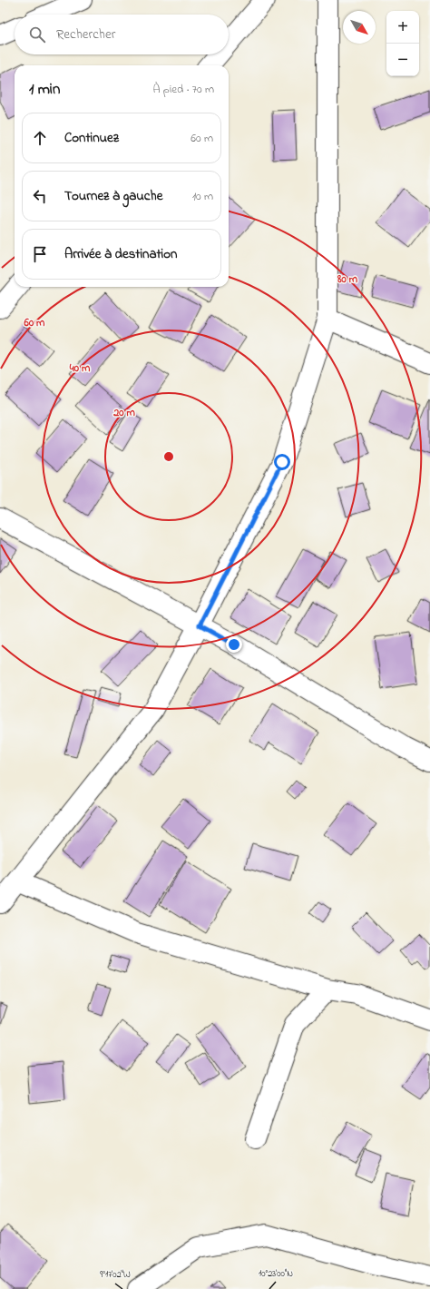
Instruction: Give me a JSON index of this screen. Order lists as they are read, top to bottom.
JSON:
{
  "north": "bottom right",
  "page": {
    "map_buttons": ["+", "−"],
    "search": "Rechercher",
    "heading": ["1 min", "À pied · 70 m"],
    "list": [
      ["Continuez", "60 m"],
      ["Tournez à gauche", "10 m"],
      "Arrivée à destination"
    ]
  },
  "coordinates": ["10°23'00\"N", "9°17'02\"W"],
  "rings": [
    "80 m",
    "60 m",
    "40 m",
    "20 m"
  ]
}
